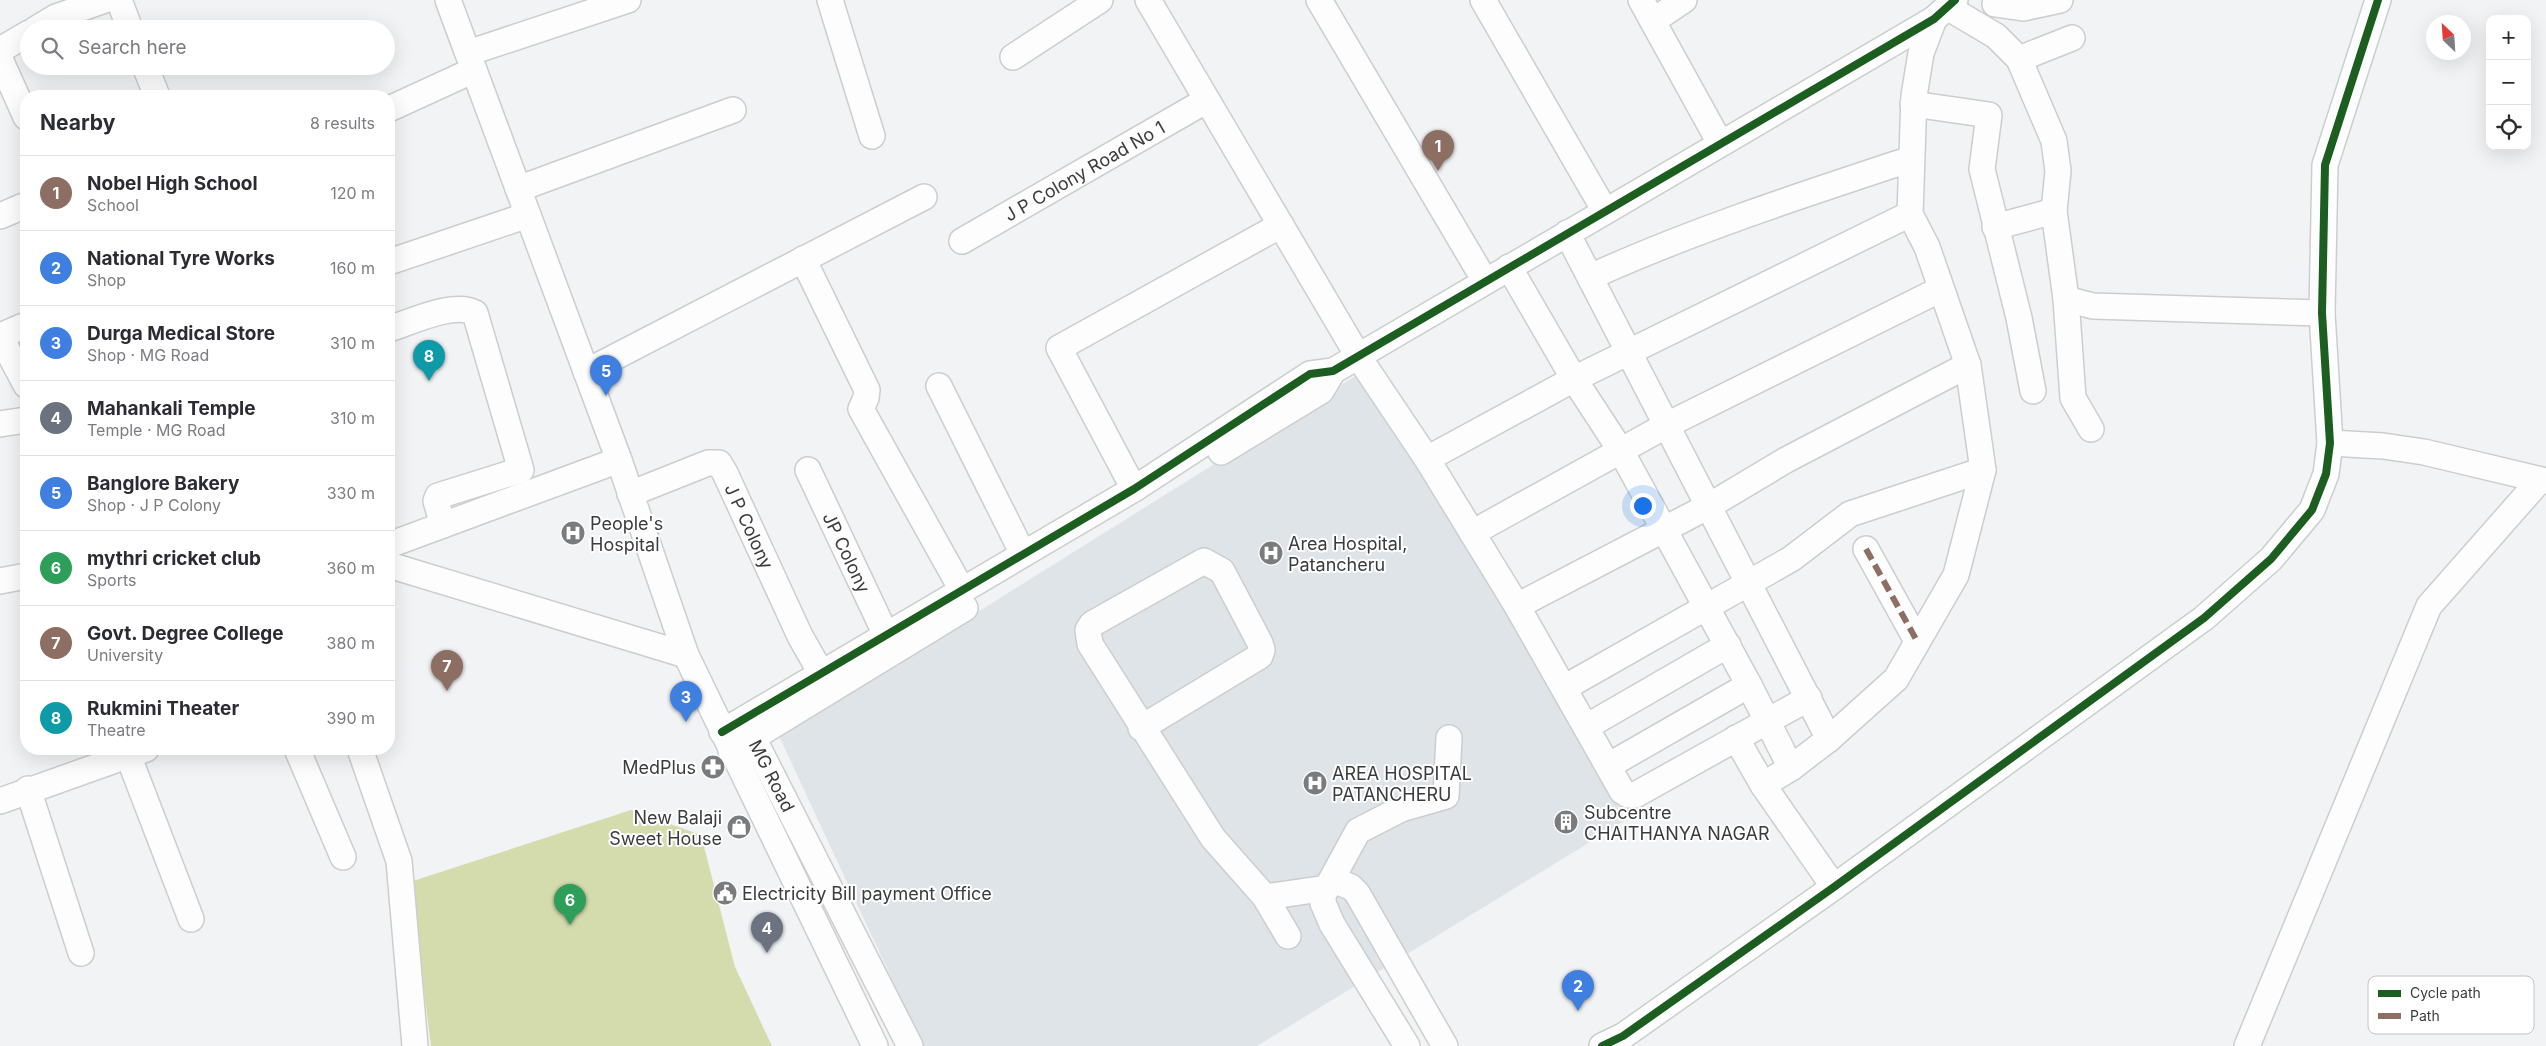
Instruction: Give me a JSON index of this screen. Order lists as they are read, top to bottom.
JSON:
{
  "streets": {
    "street": [
      "J P Colony Road No 1",
      "J P Colony",
      "JP Colony",
      "MG Road"
    ]
  },
  "places": {
    "hospital": ["People's Hospital", "Area Hospital, Patancheru", "AREA HOSPITAL PATANCHERU"],
    "pharmacy": ["MedPlus"],
    "building": ["Subcentre CHAITHANYA NAGAR"],
    "shop": ["New Balaji Sweet House"],
    "public building": ["Electricity Bill payment Office"]
  },
  "legend": ["Cycle path", "Path"],
  "north": "top left",
  "page": {
    "map_buttons": ["+", "−"],
    "search": "Search here",
    "heading": ["Nearby", "8 results"],
    "pins": [
      "1",
      "8",
      "5",
      "7",
      "3",
      "6",
      "4",
      "2"
    ],
    "list": [
      {
        "mark": "1",
        "name": "Nobel High School",
        "note": "School",
        "value": "120 m"
      },
      {
        "mark": "2",
        "name": "National Tyre Works",
        "note": "Shop",
        "value": "160 m"
      },
      {
        "mark": "3",
        "name": "Durga Medical Store",
        "note": "Shop · MG Road",
        "value": "310 m"
      },
      {
        "mark": "4",
        "name": "Mahankali Temple",
        "note": "Temple · MG Road",
        "value": "310 m"
      },
      {
        "mark": "5",
        "name": "Banglore Bakery",
        "note": "Shop · J P Colony",
        "value": "330 m"
      },
      {
        "mark": "6",
        "name": "mythri cricket club",
        "note": "Sports",
        "value": "360 m"
      },
      {
        "mark": "7",
        "name": "Govt. Degree College",
        "note": "University",
        "value": "380 m"
      },
      {
        "mark": "8",
        "name": "Rukmini Theater",
        "note": "Theatre",
        "value": "390 m"
      }
    ]
  }
}
